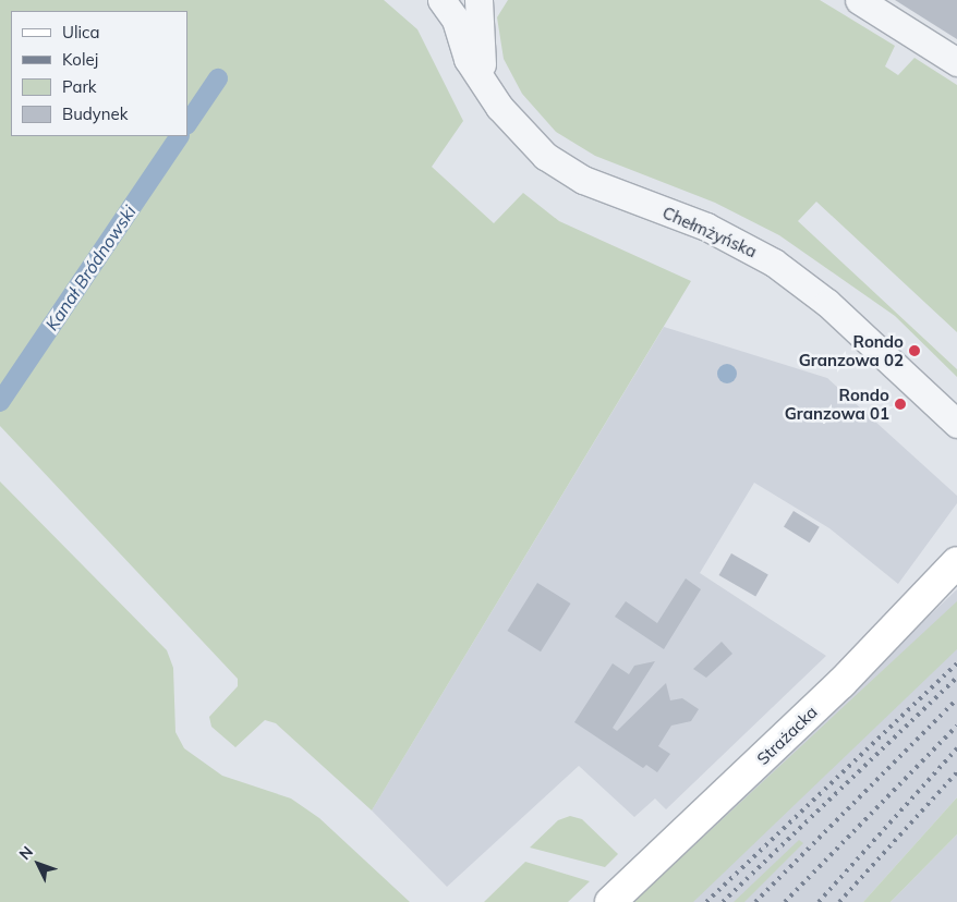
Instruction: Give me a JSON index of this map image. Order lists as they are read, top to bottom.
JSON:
{
  "streets": {
    "main road": ["Strażacka"],
    "street": ["Chełmżyńska"]
  },
  "water": ["Kanał Bródnowski"],
  "places": ["Rondo Granzowa 02", "Rondo Granzowa 01"],
  "legend": [
    "Ulica",
    "Kolej",
    "Park",
    "Budynek"
  ],
  "north": "top left"
}
